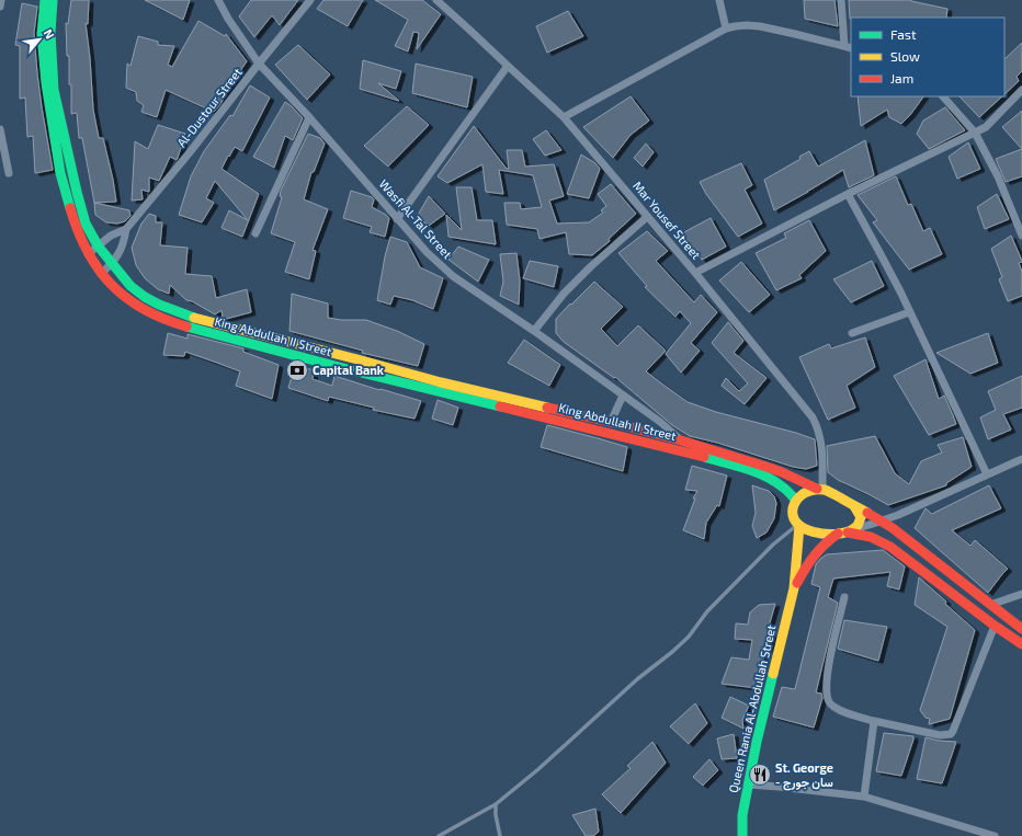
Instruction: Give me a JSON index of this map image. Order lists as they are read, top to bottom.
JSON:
{
  "streets": {
    "main road": ["King Abdullah II Street", "Queen Rania Al-Abdullah Street"],
    "street": ["Al-Dustour Street", "Wasfi Al-Tal Street", "Mar Yousef Street"]
  },
  "crossings": [
    ["Al-Dustour Street", "Wasfi Al-Tal Street"],
    ["Al-Dustour Street", "King Abdullah II Street"],
    ["Wasfi Al-Tal Street", "King Abdullah II Street"],
    ["Mar Yousef Street", "King Abdullah II Street"],
    ["Mar Yousef Street", "Queen Rania Al-Abdullah Street"],
    ["King Abdullah II Street", "Queen Rania Al-Abdullah Street"]
  ],
  "places": {
    "bank": ["Capital Bank"],
    "restaurant": ["St. George - سان جورج"]
  },
  "legend": ["Fast", "Slow", "Jam"],
  "north": "top right"
}
